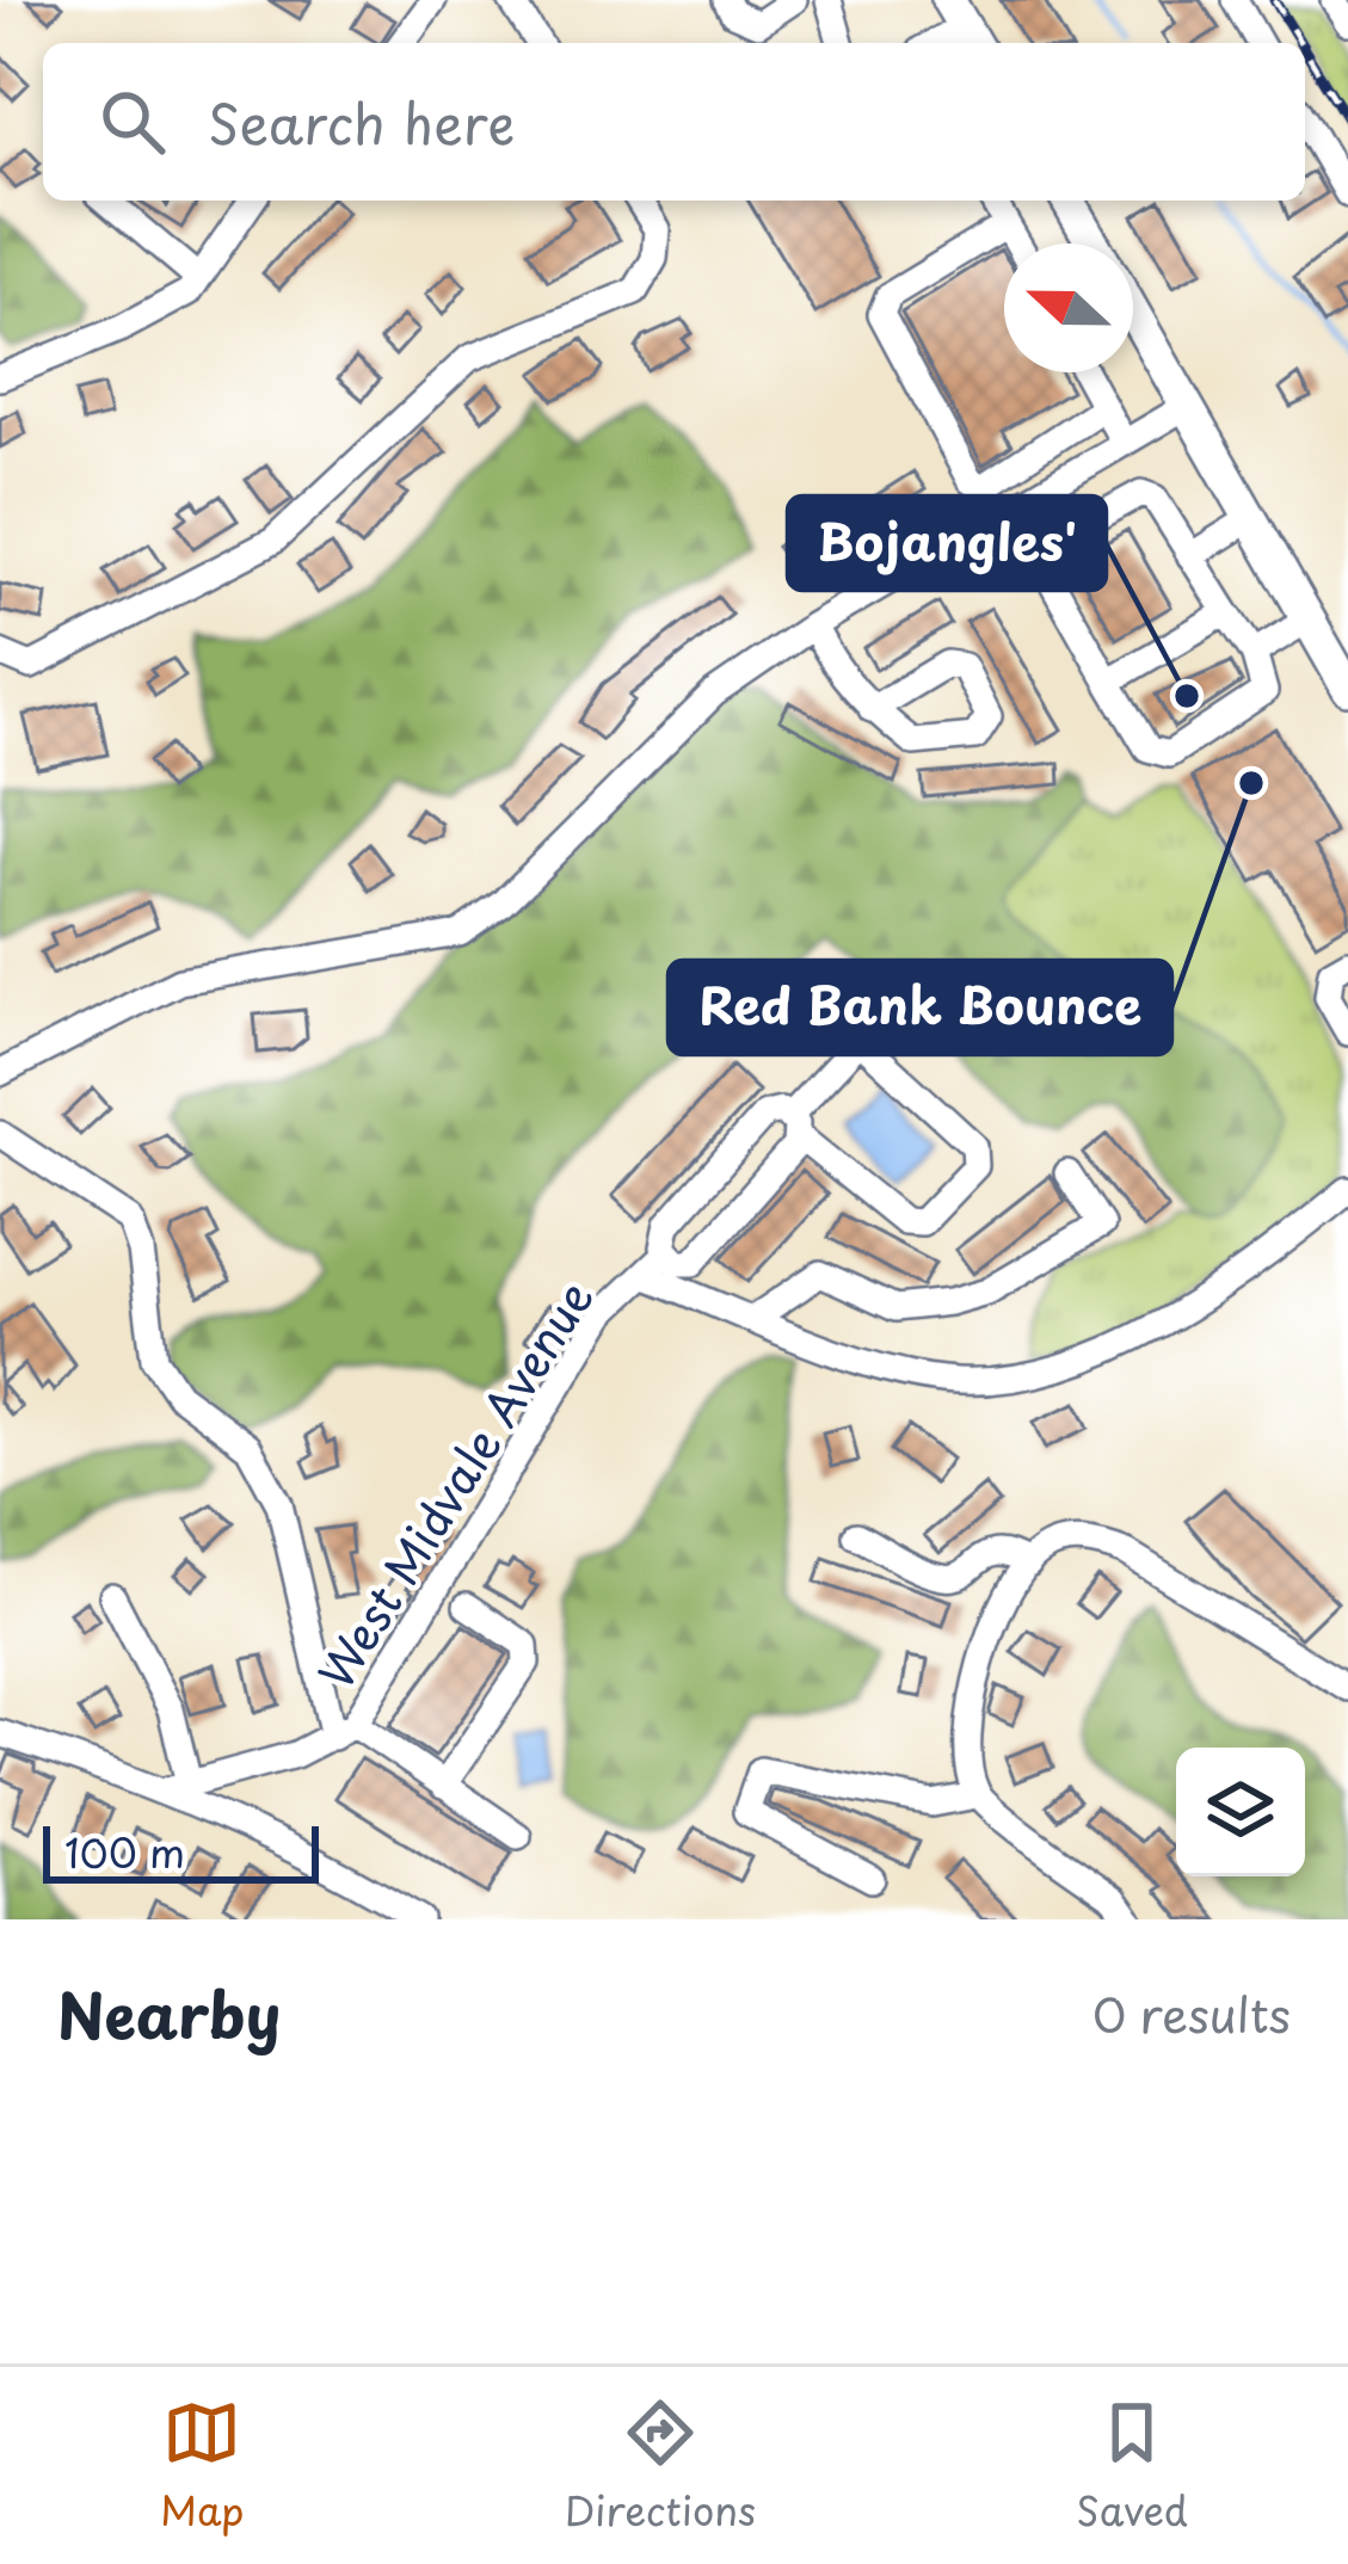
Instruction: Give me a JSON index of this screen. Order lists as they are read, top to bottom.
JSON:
{
  "streets": {
    "street": ["West Midvale Avenue"]
  },
  "places": ["Bojangles'", "Red Bank Bounce"],
  "scale_bar": "100 m",
  "north": "left",
  "page": {
    "search": "Search here",
    "scale": "100 m",
    "heading": ["Nearby", "0 results"],
    "nav": ["Map", "Directions", "Saved"]
  }
}
